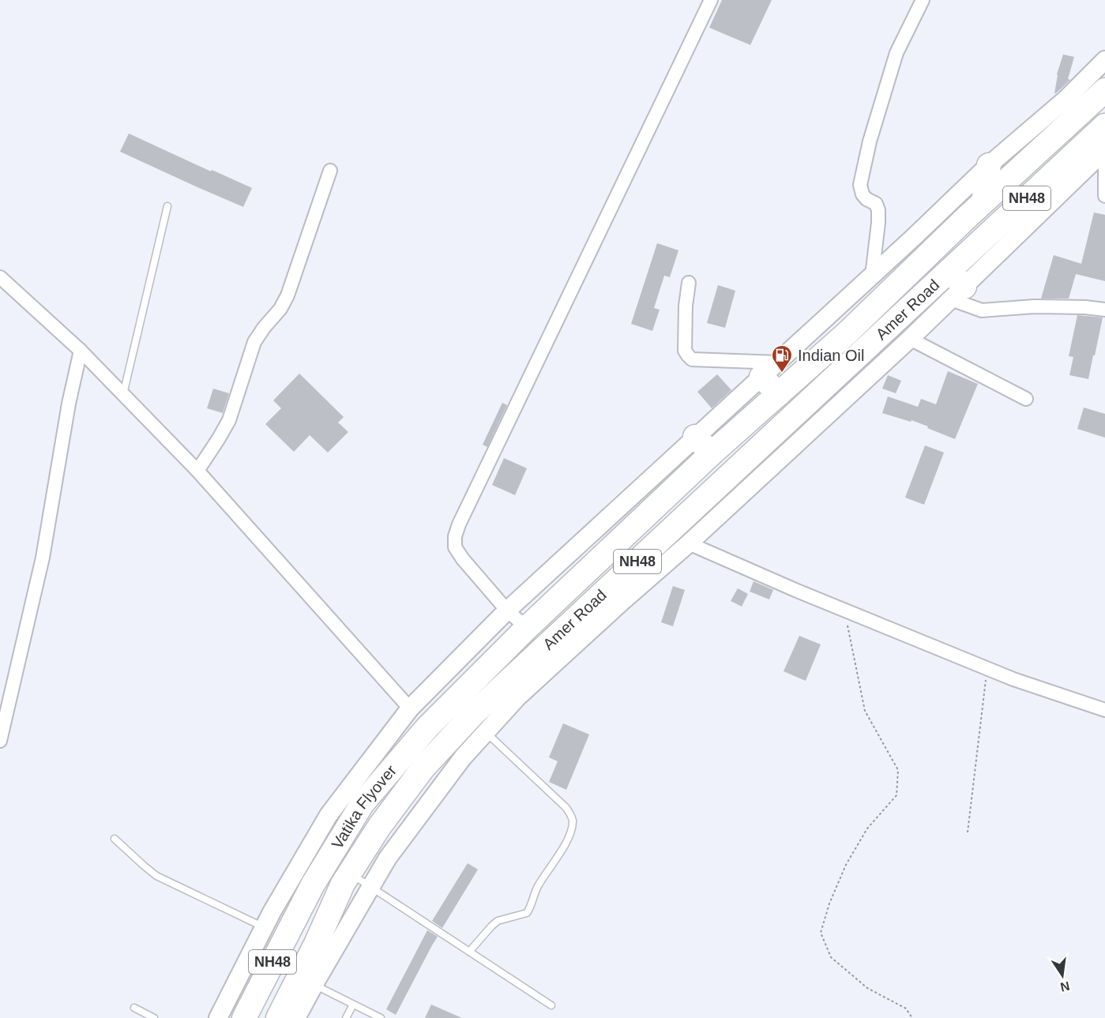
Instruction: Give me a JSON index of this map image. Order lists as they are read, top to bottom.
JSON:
{
  "streets": {
    "highway": ["NH48", "Amer Road", "Vatika Flyover"]
  },
  "crossings": [
    ["NH48", "Amer Road"],
    ["NH48", "Vatika Flyover"],
    ["Amer Road", "Vatika Flyover"]
  ],
  "places": {
    "fuel station": ["Indian Oil"]
  },
  "north": "bottom"
}
